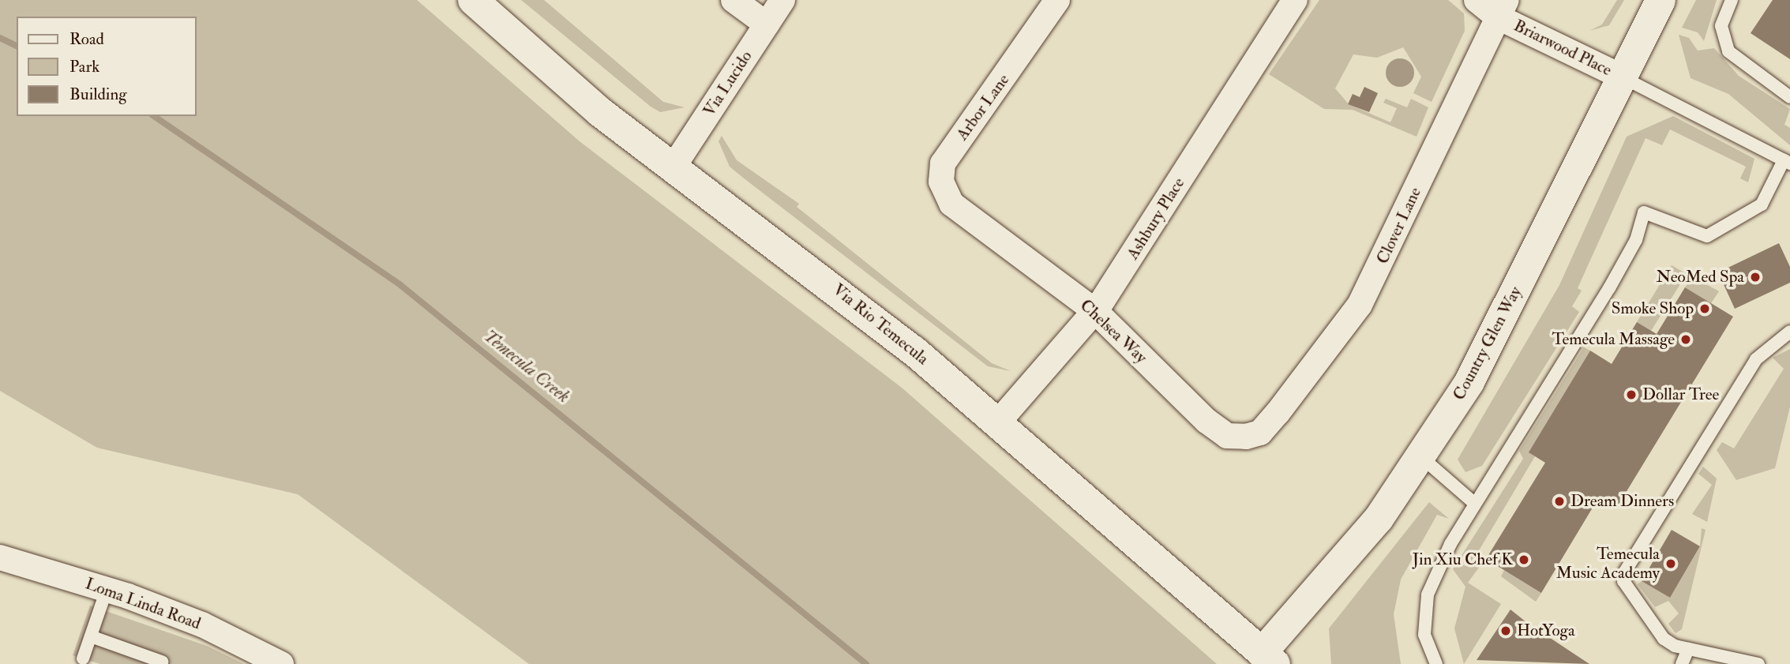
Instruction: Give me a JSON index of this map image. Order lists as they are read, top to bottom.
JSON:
{
  "streets": {
    "street": [
      "Briarwood Place",
      "Via Lucido",
      "Arbor Lane",
      "Ashbury Place",
      "Clover Lane",
      "Via Rio Temecula",
      "Chelsea Way",
      "Country Glen Way",
      "Loma Linda Road"
    ]
  },
  "crossings": [
    ["Briarwood Place", "Clover Lane"],
    ["Briarwood Place", "Country Glen Way"],
    ["Via Lucido", "Via Rio Temecula"],
    ["Arbor Lane", "Chelsea Way"],
    ["Ashbury Place", "Via Rio Temecula"],
    ["Ashbury Place", "Chelsea Way"],
    ["Clover Lane", "Chelsea Way"],
    ["Via Rio Temecula", "Country Glen Way"]
  ],
  "water": ["Temecula Creek"],
  "places": [
    "NeoMed Spa",
    "Smoke Shop",
    "Temecula Massage",
    "Dollar Tree",
    "Dream Dinners",
    "Jin Xiu Chef K",
    "Temecula Music Academy",
    "HotYoga"
  ],
  "legend": ["Road", "Park", "Building"]
}
